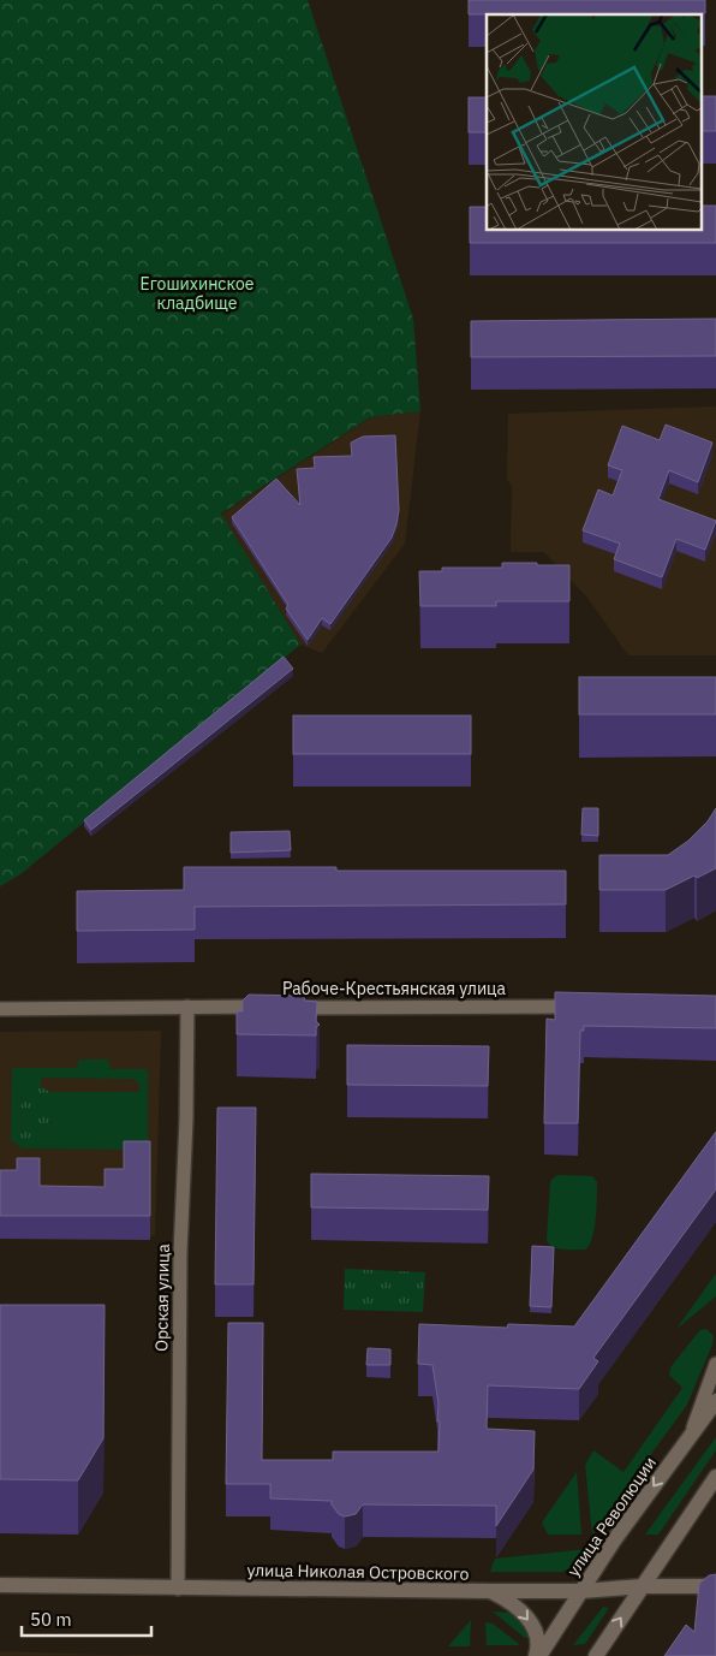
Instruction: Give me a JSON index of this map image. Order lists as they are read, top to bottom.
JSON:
{
  "streets": {
    "main road": ["улица Революции", "улица Николая Островского"],
    "street": ["Рабоче-Крестьянская улица", "Орская улица"]
  },
  "crossings": [
    ["Рабоче-Крестьянская улица", "Орская улица"],
    ["Орская улица", "улица Николая Островского"],
    ["улица Революции", "улица Николая Островского"]
  ],
  "parks": ["Егошихинское кладбище"],
  "scale_bar": "50 m"
}
